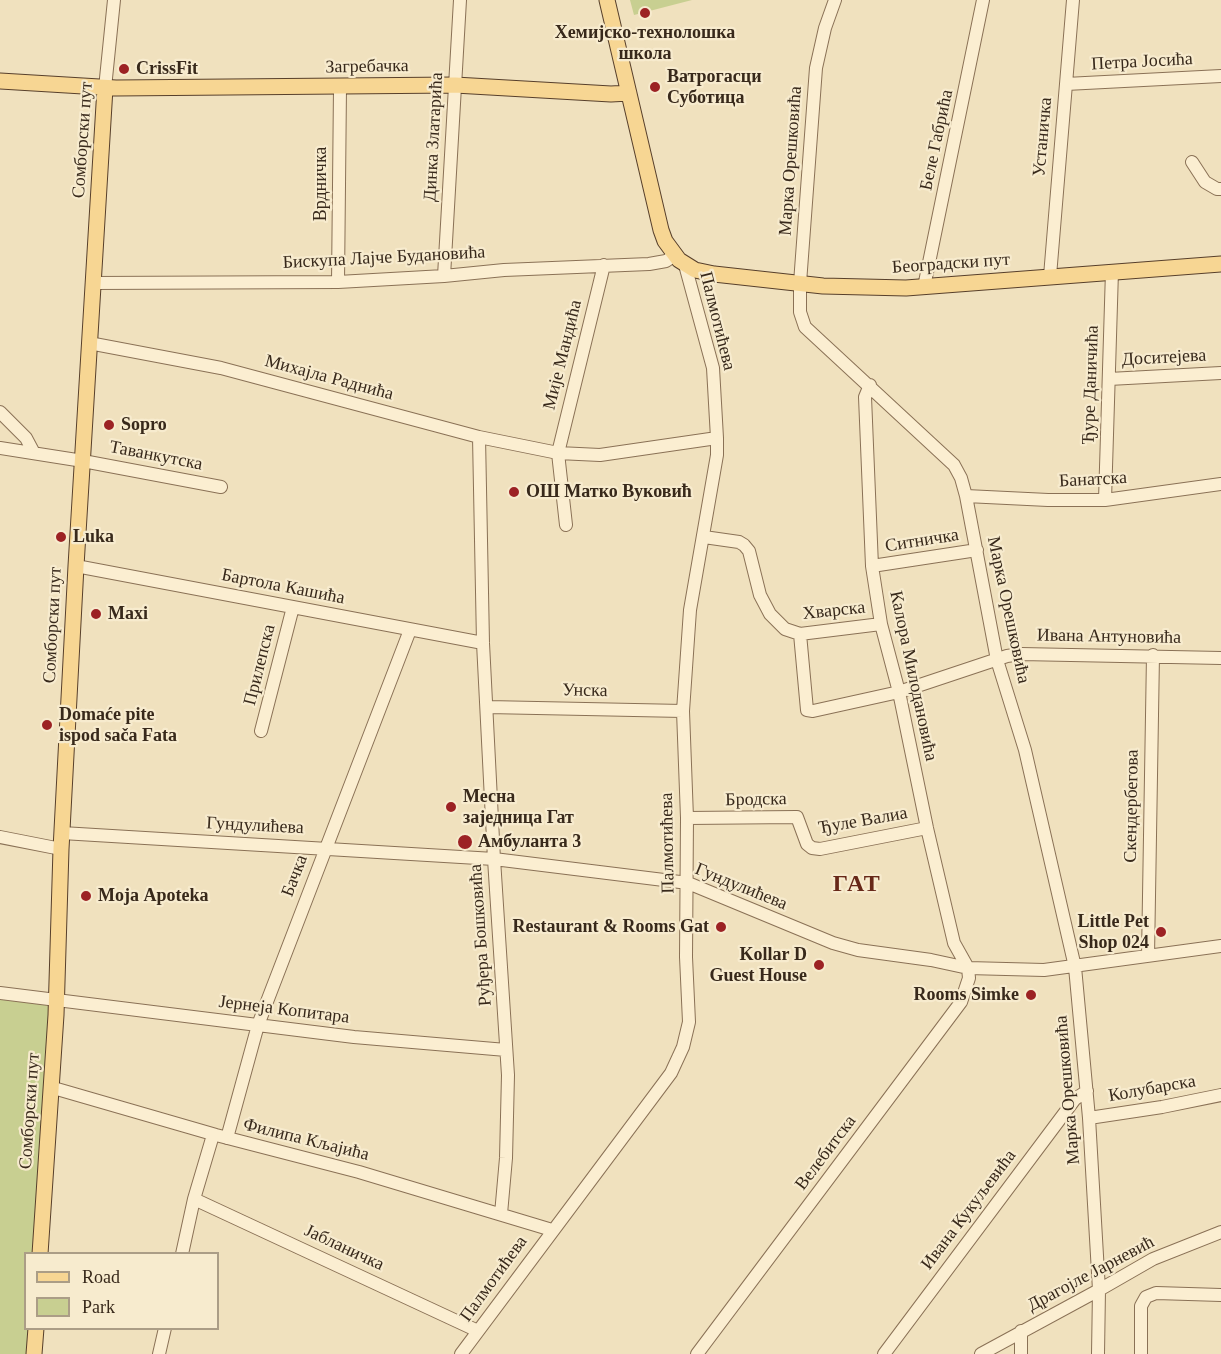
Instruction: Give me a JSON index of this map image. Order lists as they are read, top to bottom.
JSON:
{
  "streets": {
    "main road": ["Загребачка", "Сомборски пут", "Београдски пут"],
    "street": [
      "Петра Јосића",
      "Динка Златарића",
      "Устаничка",
      "Беле Габрића",
      "Марка Орешковића",
      "Врдничка",
      "Бискупа Лајче Будановића",
      "Палмотићева",
      "Мије Мандића",
      "Доситејева",
      "Михајла Раднића",
      "Ђуре Даничића",
      "Таванкутска",
      "Банатска",
      "Ситничка",
      "Бартола Кашића",
      "Хварска",
      "Ивана Антуновића",
      "Прилепска",
      "Калора Милодановића",
      "Унска",
      "Бродска",
      "Скендербегова",
      "Ђуле Валиа",
      "Гундулићева",
      "Бачка",
      "Руђера Бошковића",
      "Јернеја Копитара",
      "Колубарска",
      "Филипа Кљајића",
      "Велебитска",
      "Ивана Кукуљевића",
      "Јабланичка",
      "Драгојле Јарневић"
    ]
  },
  "crossings": [
    ["Петра Јосића", "Устаничка"],
    ["Загребачка", "Динка Златарића"],
    ["Загребачка", "Сомборски пут"],
    ["Загребачка", "Врдничка"],
    ["Динка Златарића", "Бискупа Лајче Будановића"],
    ["Устаничка", "Београдски пут"],
    ["Сомборски пут", "Бискупа Лајче Будановића"],
    ["Сомборски пут", "Михајла Раднића"],
    ["Сомборски пут", "Таванкутска"],
    ["Сомборски пут", "Бартола Кашића"],
    ["Сомборски пут", "Гундулићева"],
    ["Сомборски пут", "Јернеја Копитара"],
    ["Сомборски пут", "Филипа Кљајића"],
    ["Беле Габрића", "Београдски пут"],
    ["Марка Орешковића", "Београдски пут"],
    ["Марка Орешковића", "Банатска"],
    ["Марка Орешковића", "Ситничка"],
    ["Марка Орешковића", "Ивана Антуновића"],
    ["Марка Орешковића", "Калора Милодановића"],
    ["Марка Орешковића", "Гундулићева"],
    ["Марка Орешковића", "Колубарска"],
    ["Марка Орешковића", "Ивана Кукуљевића"],
    ["Марка Орешковића", "Драгојле Јарневић"],
    ["Врдничка", "Бискупа Лајче Будановића"],
    ["Бискупа Лајче Будановића", "Београдски пут"],
    ["Бискупа Лајче Будановића", "Палмотићева"],
    ["Бискупа Лајче Будановића", "Мије Мандића"],
    ["Београдски пут", "Палмотићева"],
    ["Београдски пут", "Ђуре Даничића"],
    ["Палмотићева", "Михајла Раднића"],
    ["Палмотићева", "Хварска"],
    ["Палмотићева", "Унска"],
    ["Палмотићева", "Бродска"],
    ["Палмотићева", "Гундулићева"],
    ["Палмотићева", "Филипа Кљајића"],
    ["Палмотићева", "Јабланичка"],
    ["Мије Мандића", "Михајла Раднића"],
    ["Доситејева", "Ђуре Даничића"],
    ["Михајла Раднића", "Руђера Бошковића"],
    ["Ђуре Даничића", "Банатска"],
    ["Ситничка", "Калора Милодановића"],
    ["Бартола Кашића", "Прилепска"],
    ["Бартола Кашића", "Бачка"],
    ["Бартола Кашића", "Руђера Бошковића"],
    ["Хварска", "Ивана Антуновића"],
    ["Хварска", "Калора Милодановића"],
    ["Ивана Антуновића", "Калора Милодановића"],
    ["Ивана Антуновића", "Скендербегова"],
    ["Калора Милодановића", "Ђуле Валиа"],
    ["Калора Милодановића", "Гундулићева"],
    ["Калора Милодановића", "Велебитска"],
    ["Унска", "Руђера Бошковића"],
    ["Бродска", "Ђуле Валиа"],
    ["Скендербегова", "Гундулићева"],
    ["Гундулићева", "Бачка"],
    ["Гундулићева", "Руђера Бошковића"],
    ["Гундулићева", "Велебитска"],
    ["Бачка", "Јернеја Копитара"],
    ["Бачка", "Филипа Кљајића"],
    ["Руђера Бошковића", "Јернеја Копитара"],
    ["Руђера Бошковића", "Филипа Кљајића"]
  ],
  "districts": ["ГАТ"],
  "places": [
    "Хемијско-технолошка школа",
    "CrissFit",
    "Ватрогасци Суботица",
    "Sopro",
    "ОШ Матко Вуковић",
    "Luka",
    "Maxi",
    "Domaće pite ispod sača Fata",
    "Месна заједница Гат",
    "Амбуланта 3",
    "Moja Apoteka",
    "Restaurant & Rooms Gat",
    "Little Pet Shop 024",
    "Kollar D Guest House",
    "Rooms Simke"
  ],
  "legend": ["Road", "Park"]
}
